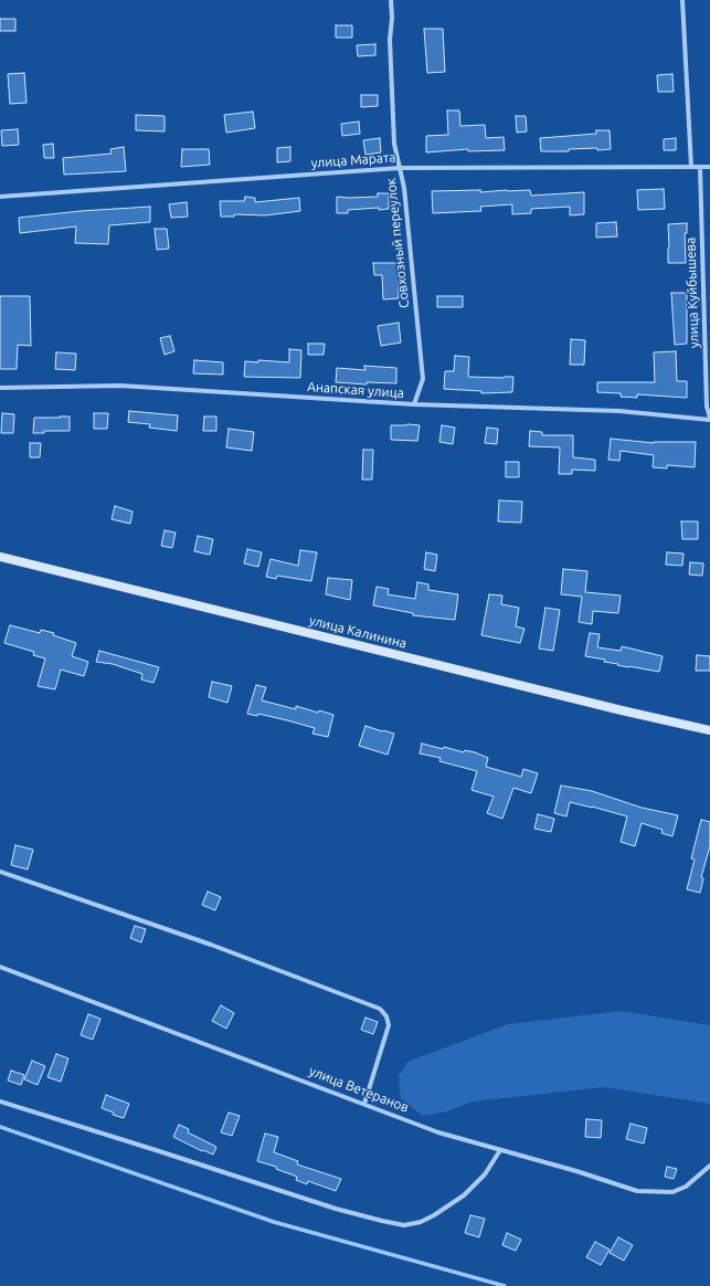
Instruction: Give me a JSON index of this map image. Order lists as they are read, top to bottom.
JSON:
{
  "streets": {
    "main road": ["улица Калинина"],
    "street": [
      "улица Марата",
      "Совхозный переулок",
      "улица Куйбышева",
      "Анапская улица",
      "улица Ветеранов"
    ]
  },
  "crossings": [
    ["улица Марата", "Совхозный переулок"],
    ["улица Марата", "улица Куйбышева"],
    ["Совхозный переулок", "Анапская улица"],
    ["улица Куйбышева", "Анапская улица"]
  ]
}
